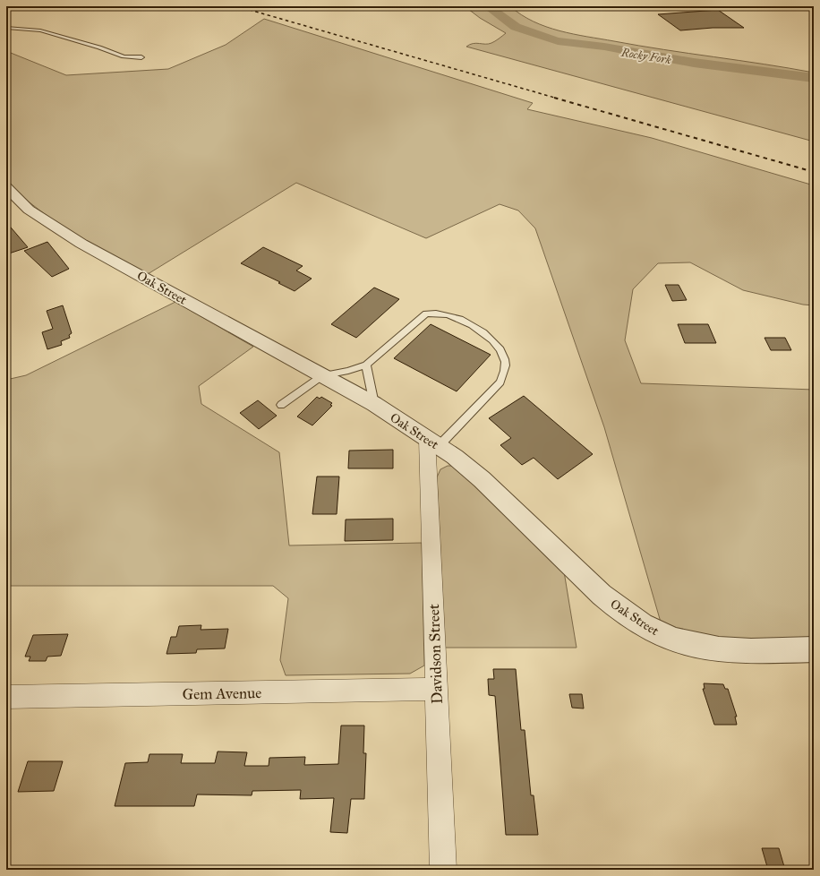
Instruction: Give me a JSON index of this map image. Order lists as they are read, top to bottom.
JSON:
{
  "streets": {
    "street": ["Oak Street", "Davidson Street", "Gem Avenue"]
  },
  "crossings": [
    ["Oak Street", "Davidson Street"],
    ["Davidson Street", "Gem Avenue"]
  ],
  "water": ["Rocky Fork"]
}
